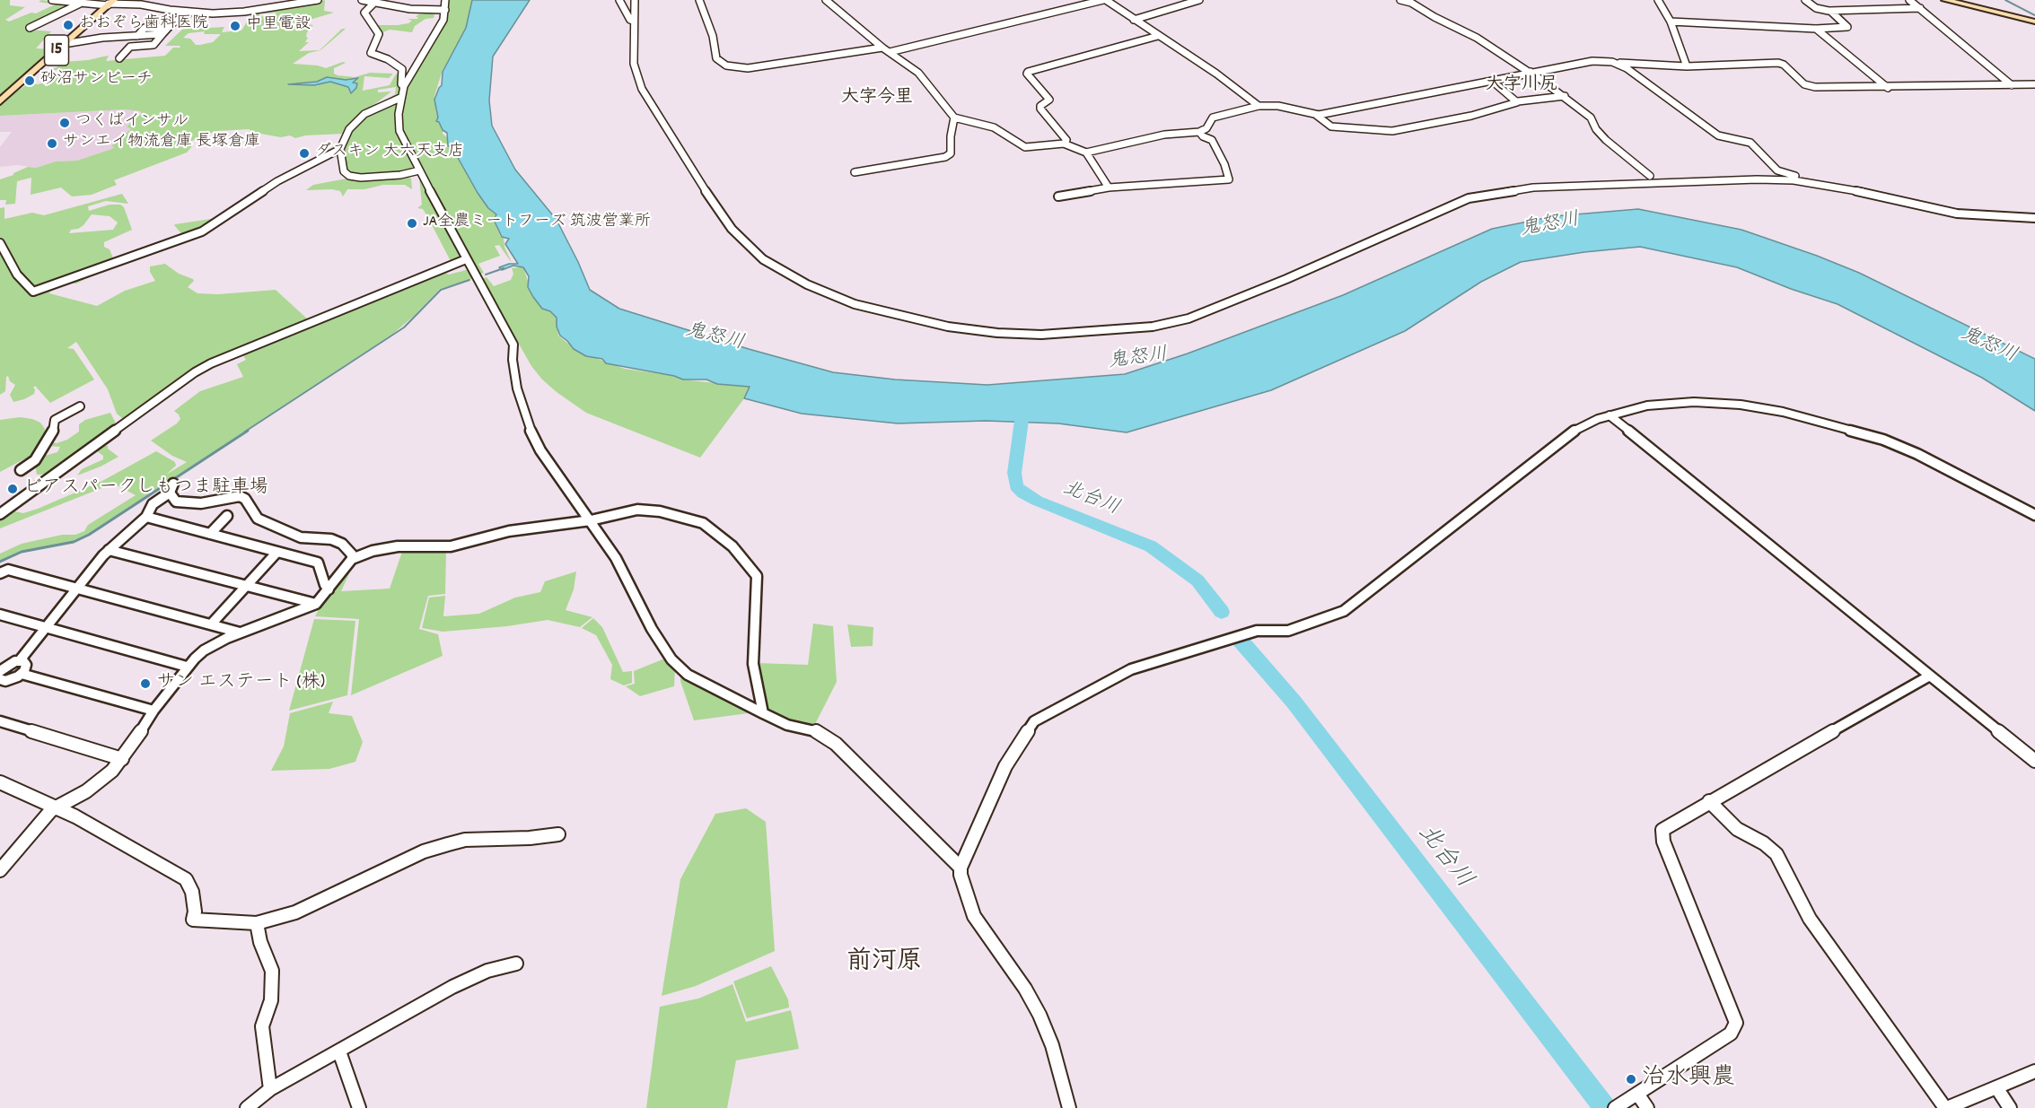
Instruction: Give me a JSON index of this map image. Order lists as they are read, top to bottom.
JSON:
{
  "streets": {
    "main road": ["15"]
  },
  "districts": ["大字川尻", "大字今里", "前河原"],
  "water": ["鬼怒川", "北台川"],
  "places": [
    "おおぞら歯科医院",
    "中里電設",
    "砂沼サンビーチ",
    "つくばインサル",
    "サンエイ物流倉庫 長塚倉庫",
    "ダスキン 大六天支店",
    "JA全農ミートフーズ 筑波営業所",
    "ビアスパークしもつま駐車場",
    "サン エステート (株)",
    "治水興農"
  ]
}
